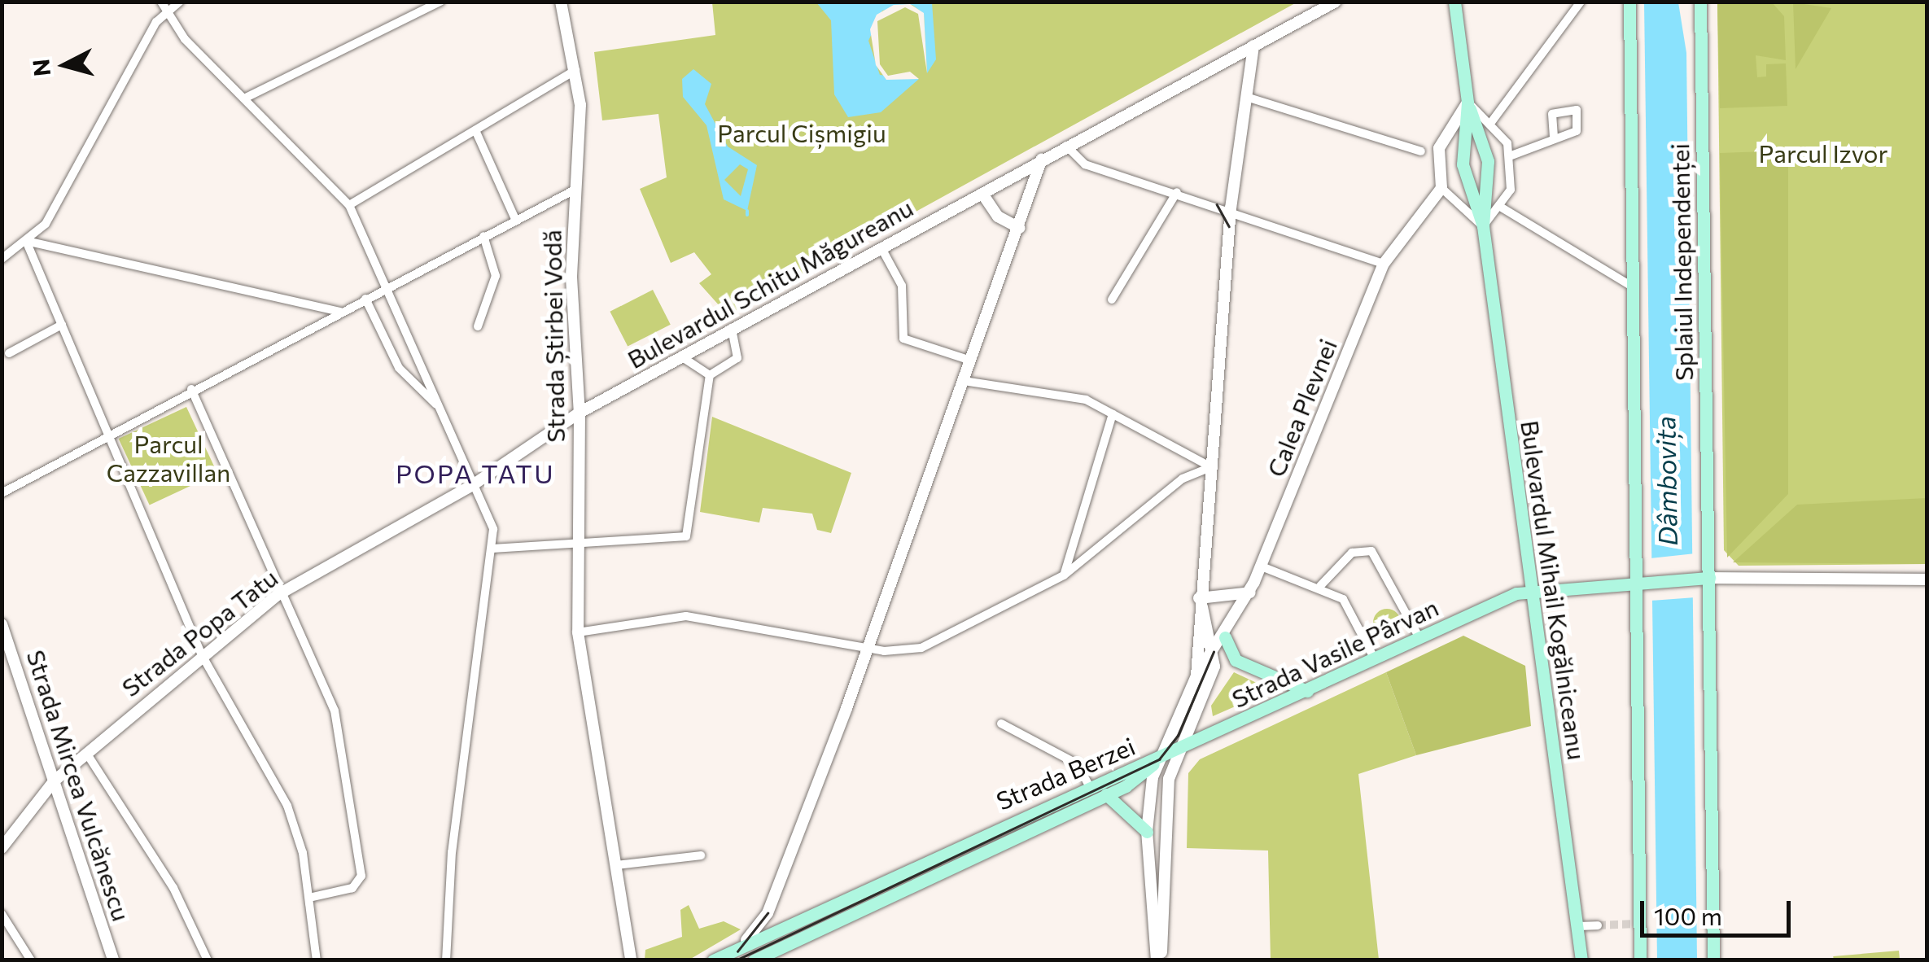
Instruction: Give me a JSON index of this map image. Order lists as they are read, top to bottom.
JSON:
{
  "streets": {
    "main road": [
      "Splaiul Independenței",
      "Bulevardul Mihail Kogălniceanu",
      "Strada Vasile Pârvan",
      "Strada Berzei"
    ],
    "street": [
      "Bulevardul Schitu Măgureanu",
      "Strada Știrbei Vodă",
      "Calea Plevnei",
      "Strada Popa Tatu",
      "Strada Mircea Vulcănescu"
    ]
  },
  "crossings": [
    ["Splaiul Independenței", "Strada Vasile Pârvan"],
    ["Bulevardul Schitu Măgureanu", "Strada Știrbei Vodă"],
    ["Bulevardul Schitu Măgureanu", "Calea Plevnei"],
    ["Bulevardul Schitu Măgureanu", "Strada Popa Tatu"],
    ["Strada Știrbei Vodă", "Strada Popa Tatu"],
    ["Calea Plevnei", "Strada Vasile Pârvan"],
    ["Calea Plevnei", "Strada Berzei"],
    ["Bulevardul Mihail Kogălniceanu", "Strada Vasile Pârvan"],
    ["Strada Popa Tatu", "Strada Mircea Vulcănescu"],
    ["Strada Vasile Pârvan", "Strada Berzei"]
  ],
  "districts": ["POPA TATU"],
  "water": ["Dâmbovița"],
  "parks": ["Parcul Cișmigiu", "Parcul Izvor", "Parcul Cazzavillan"],
  "scale_bar": "100 m",
  "north": "left"
}
